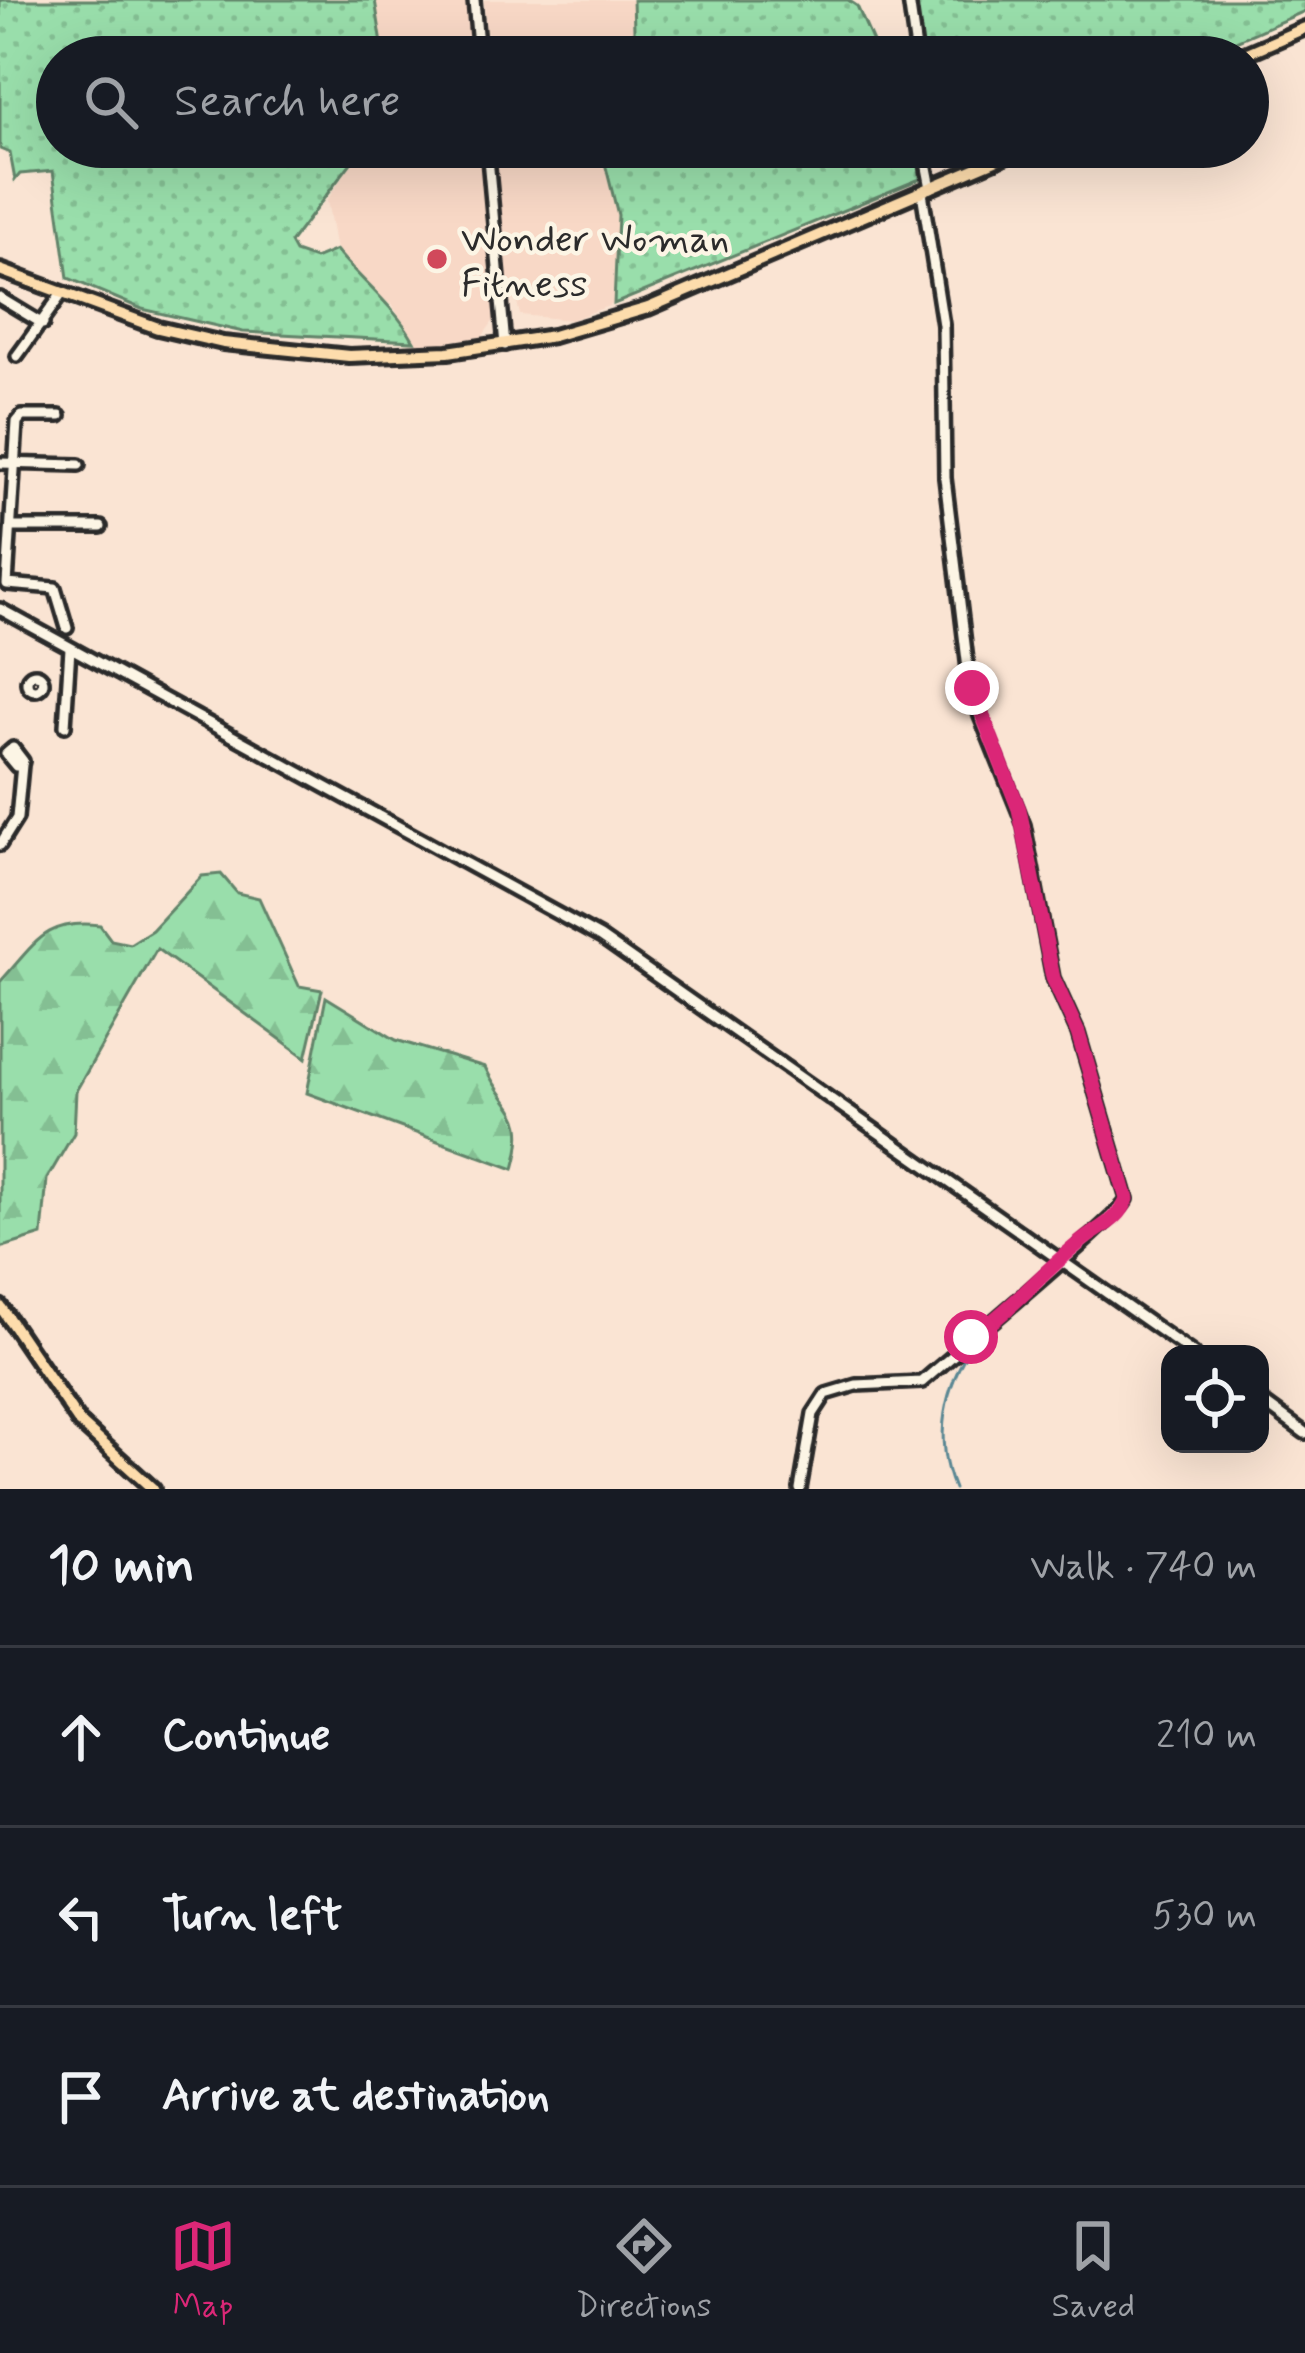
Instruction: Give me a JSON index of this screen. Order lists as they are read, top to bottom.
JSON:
{
  "places": ["Wonder Woman Fitness"],
  "page": {
    "search": "Search here",
    "heading": ["10 min", "Walk · 740 m"],
    "list": [
      ["Continue", "210 m"],
      ["Turn left", "530 m"],
      "Arrive at destination"
    ],
    "nav": ["Map", "Directions", "Saved"]
  }
}
